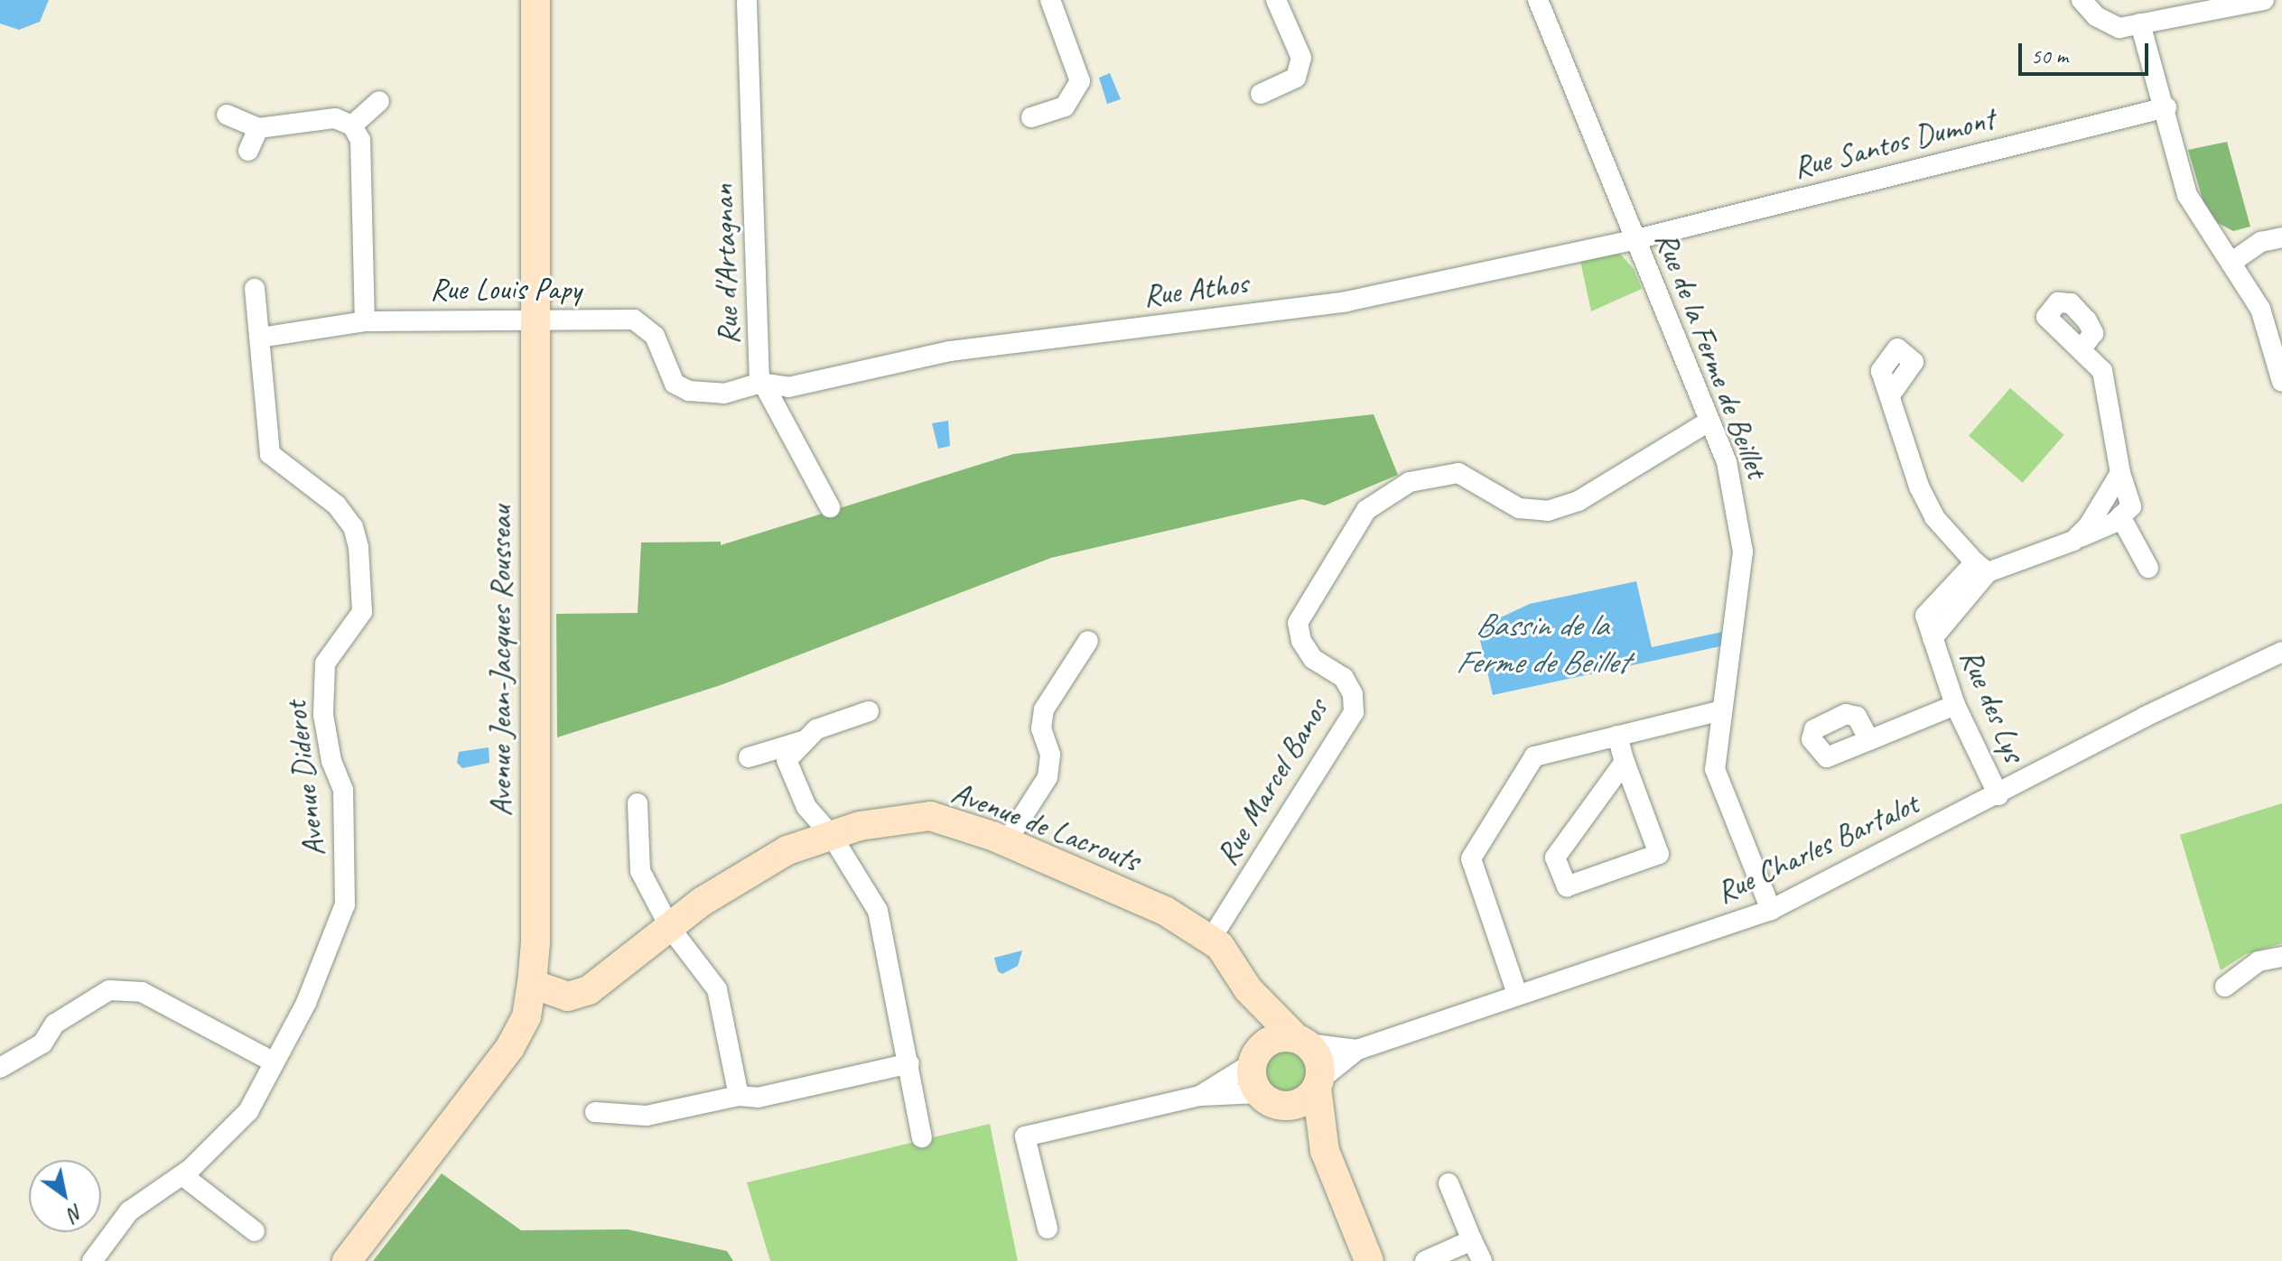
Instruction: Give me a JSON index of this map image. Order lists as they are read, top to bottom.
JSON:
{
  "streets": {
    "street": [
      "Rue Santos Dumont",
      "Rue d'Artagnan",
      "Rue Louis Papy",
      "Rue Athos",
      "Rue de la Ferme de Beillet",
      "Avenue Jean-Jacques Rousseau",
      "Rue des Lys",
      "Avenue Diderot",
      "Rue Marcel Banos",
      "Avenue de Lacrouts",
      "Rue Charles Bartalot"
    ]
  },
  "crossings": [
    ["Rue Santos Dumont", "Rue Athos"],
    ["Rue Santos Dumont", "Rue de la Ferme de Beillet"],
    ["Rue d'Artagnan", "Rue Louis Papy"],
    ["Rue d'Artagnan", "Rue Athos"],
    ["Rue Louis Papy", "Rue Athos"],
    ["Rue Louis Papy", "Avenue Jean-Jacques Rousseau"],
    ["Rue Louis Papy", "Avenue Diderot"],
    ["Rue Athos", "Rue de la Ferme de Beillet"],
    ["Rue de la Ferme de Beillet", "Rue Marcel Banos"],
    ["Rue de la Ferme de Beillet", "Rue Charles Bartalot"],
    ["Avenue Jean-Jacques Rousseau", "Avenue de Lacrouts"],
    ["Rue des Lys", "Rue Charles Bartalot"],
    ["Rue Marcel Banos", "Avenue de Lacrouts"],
    ["Avenue de Lacrouts", "Rue Charles Bartalot"]
  ],
  "water": ["Bassin de la Ferme de Beillet"],
  "scale_bar": "50 m",
  "north": "bottom right"
}
